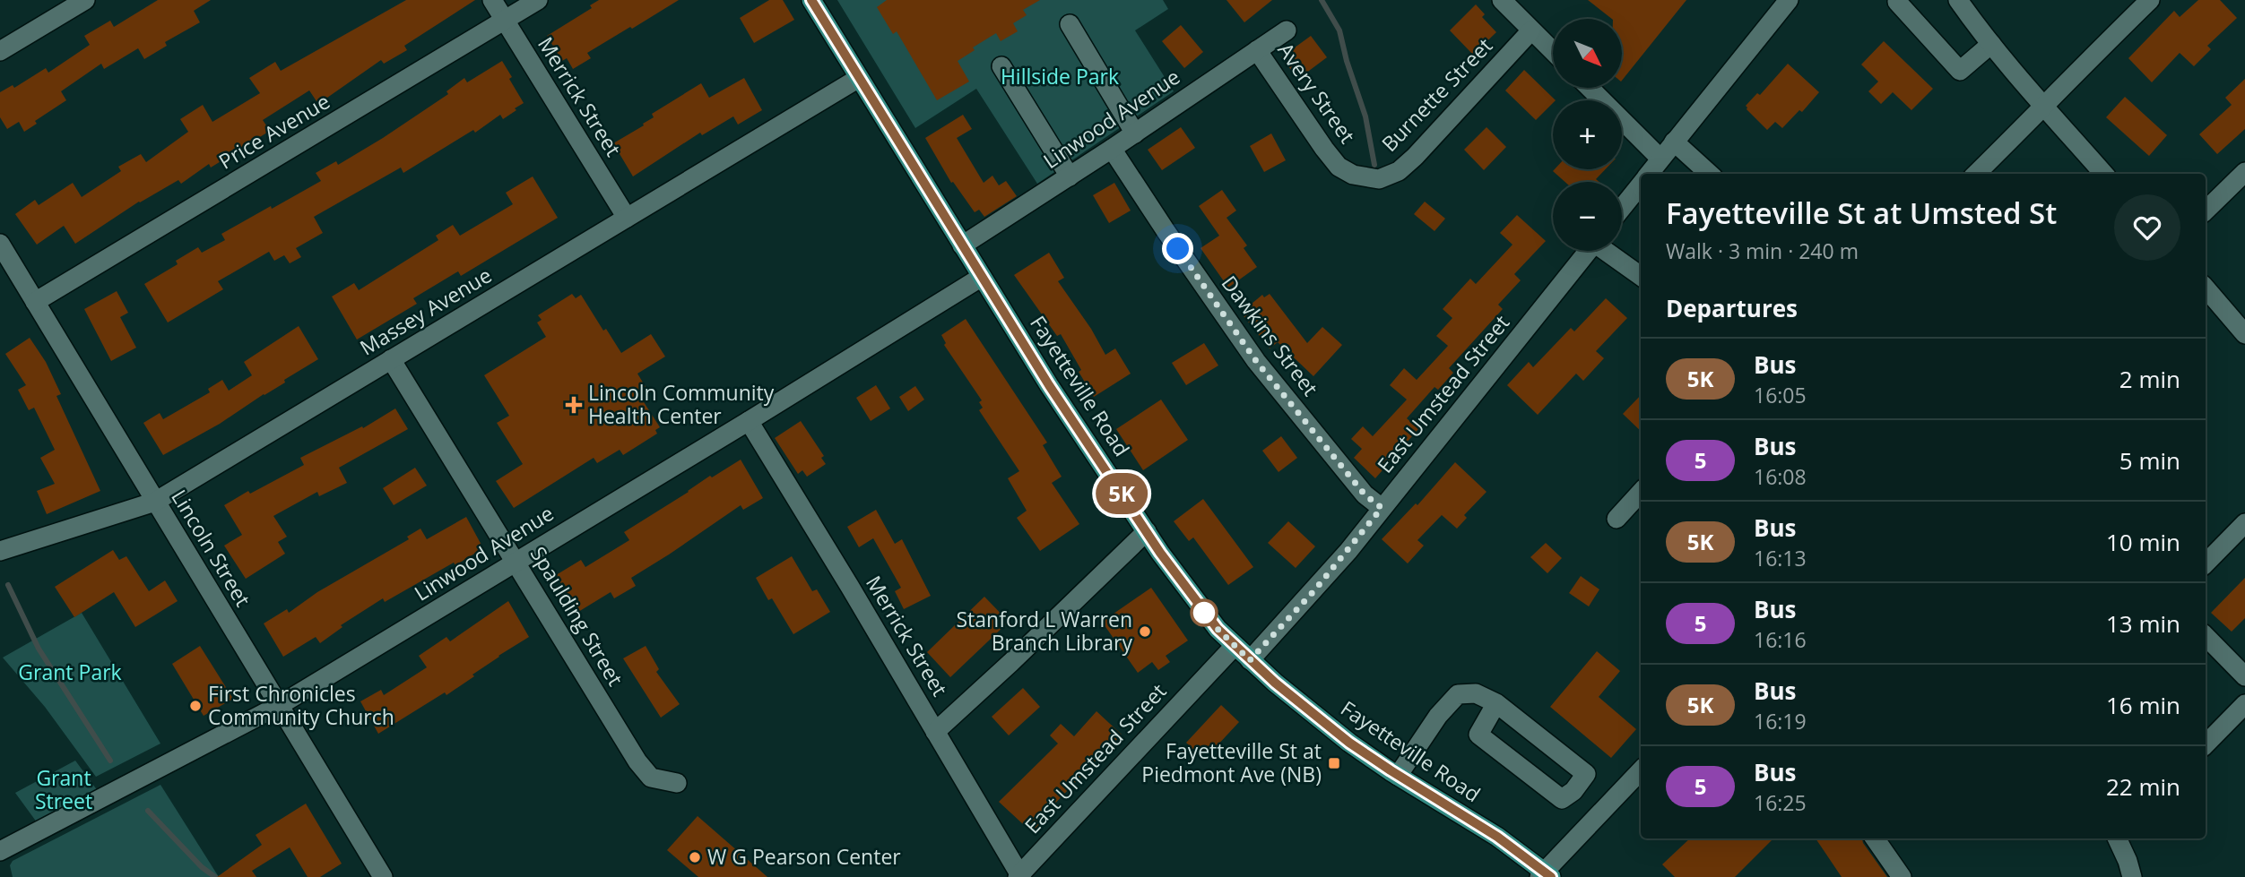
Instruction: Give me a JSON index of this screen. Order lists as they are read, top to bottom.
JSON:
{
  "streets": {
    "main road": ["Fayetteville Road"],
    "street": [
      "Avery Street",
      "Burnette Street",
      "Merrick Street",
      "Linwood Avenue",
      "Price Avenue",
      "Massey Avenue",
      "Dawkins Street",
      "East Umstead Street",
      "Lincoln Street",
      "Spaulding Street"
    ]
  },
  "crossings": [
    ["Avery Street", "Burnette Street"],
    ["Avery Street", "Linwood Avenue"],
    ["Merrick Street", "Linwood Avenue"],
    ["Merrick Street", "Price Avenue"],
    ["Merrick Street", "Massey Avenue"],
    ["Merrick Street", "East Umstead Street"],
    ["Linwood Avenue", "Dawkins Street"],
    ["Linwood Avenue", "Fayetteville Road"],
    ["Linwood Avenue", "Lincoln Street"],
    ["Linwood Avenue", "Spaulding Street"],
    ["Price Avenue", "Lincoln Street"],
    ["Massey Avenue", "Fayetteville Road"],
    ["Massey Avenue", "Lincoln Street"],
    ["Massey Avenue", "Spaulding Street"],
    ["Dawkins Street", "East Umstead Street"],
    ["Fayetteville Road", "East Umstead Street"]
  ],
  "parks": ["Hillside Park", "Grant Park", "Grant Street"],
  "places": {
    "health": ["Lincoln Community Health Center"],
    "other": ["Stanford L Warren Branch Library", "First Chronicles Community Church", "W G Pearson Center"],
    "transit": ["Fayetteville St at Piedmont Ave (NB)"]
  },
  "lines": ["bus line 5K"],
  "north": "bottom right",
  "page": {
    "on_map": "5K",
    "map_buttons": ["+", "−"],
    "heading": [
      ["Fayetteville St at Umsted St", "Walk · 3 min · 240 m"],
      "Departures"
    ],
    "list": [
      {
        "mark": "5K",
        "name": "Bus",
        "note": "16:05",
        "value": "2 min"
      },
      {
        "mark": "5",
        "name": "Bus",
        "note": "16:08",
        "value": "5 min"
      },
      {
        "mark": "5K",
        "name": "Bus",
        "note": "16:13",
        "value": "10 min"
      },
      {
        "mark": "5",
        "name": "Bus",
        "note": "16:16",
        "value": "13 min"
      },
      {
        "mark": "5K",
        "name": "Bus",
        "note": "16:19",
        "value": "16 min"
      },
      {
        "mark": "5",
        "name": "Bus",
        "note": "16:25",
        "value": "22 min"
      }
    ]
  }
}
